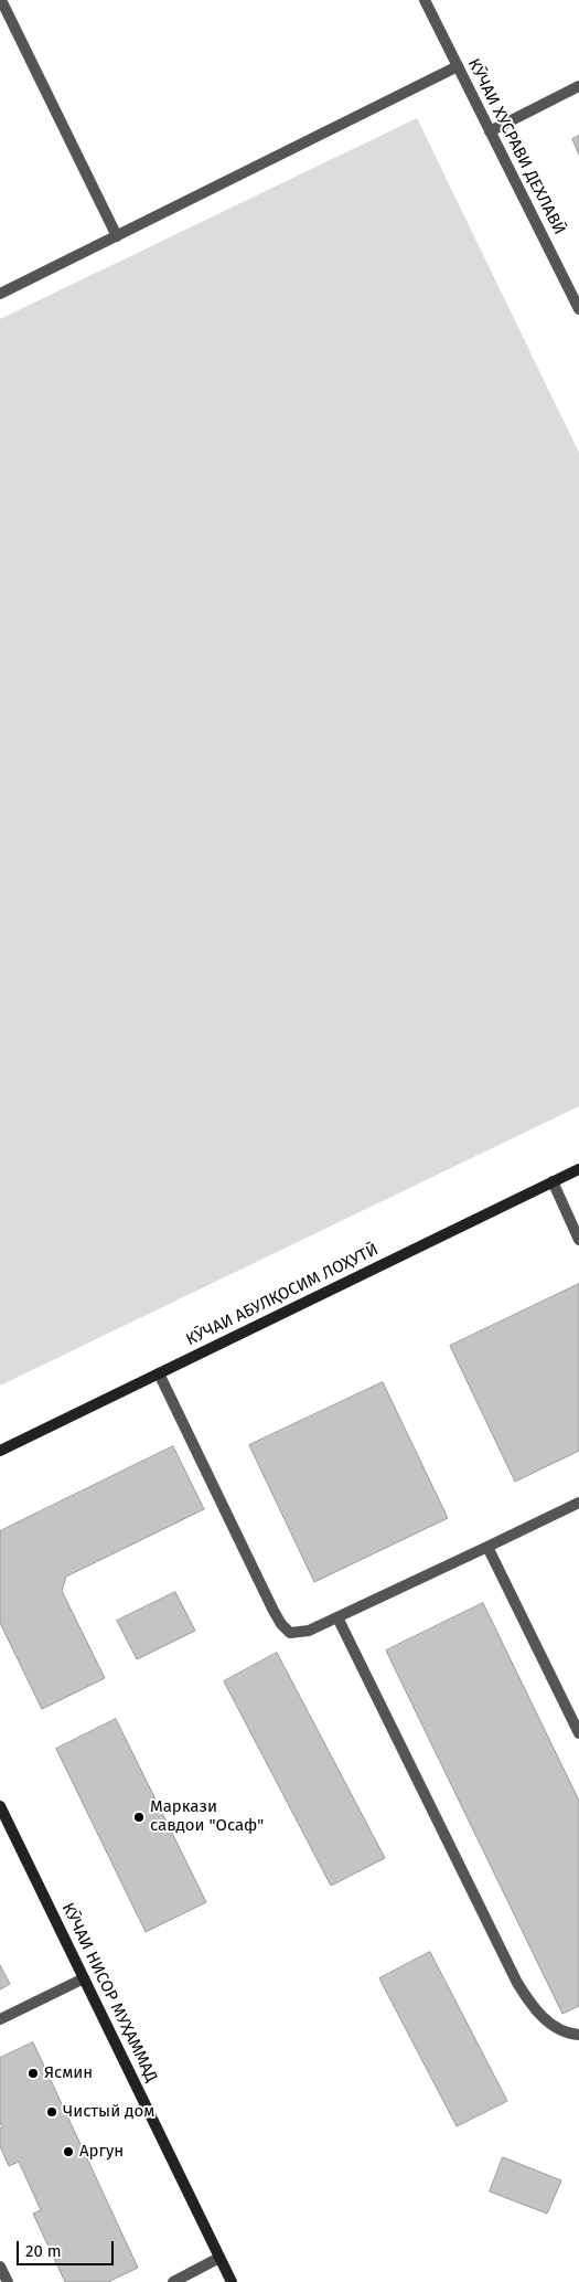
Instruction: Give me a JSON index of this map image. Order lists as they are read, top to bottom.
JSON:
{
  "streets": {
    "street": ["КӮЧАИ ХУСРАВИ ДЕХЛАВӢ", "КӮЧАИ АБУЛҚОСИМ ЛОҲУТӢ", "КӮЧАИ НИСОР МУҲАММАД"]
  },
  "places": [
    "Маркази савдои \"Осаф\"",
    "Ясмин",
    "Чистый дом",
    "Аргун"
  ],
  "scale_bar": "20 m"
}
